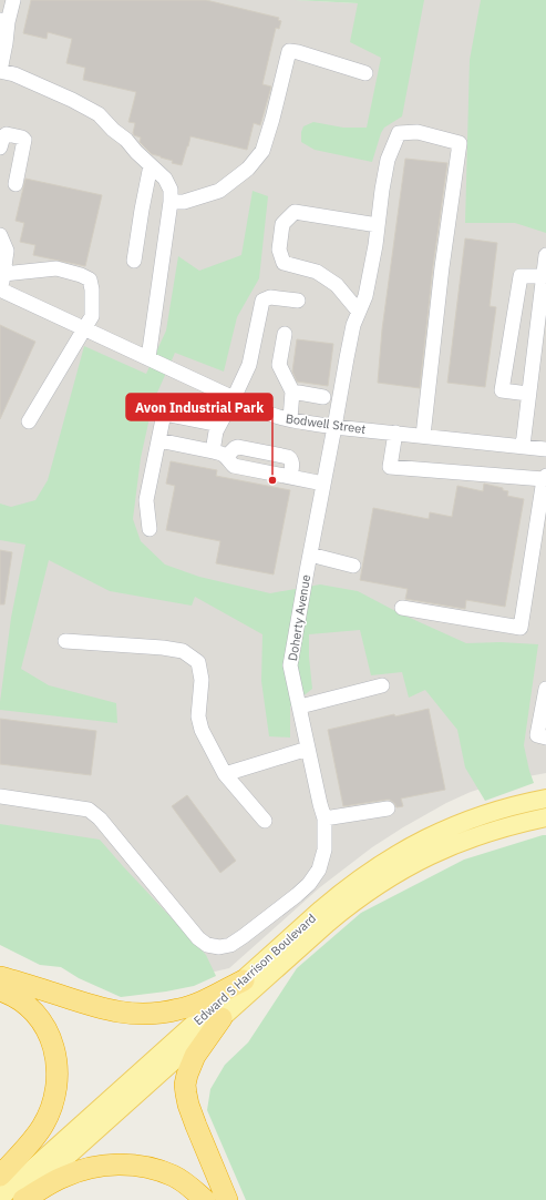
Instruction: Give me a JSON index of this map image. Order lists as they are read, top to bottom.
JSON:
{
  "streets": {
    "main road": ["Edward S Harrison Boulevard"],
    "street": ["Bodwell Street", "Doherty Avenue"]
  },
  "crossings": [
    ["Bodwell Street", "Doherty Avenue"]
  ],
  "places": ["Avon Industrial Park"]
}
